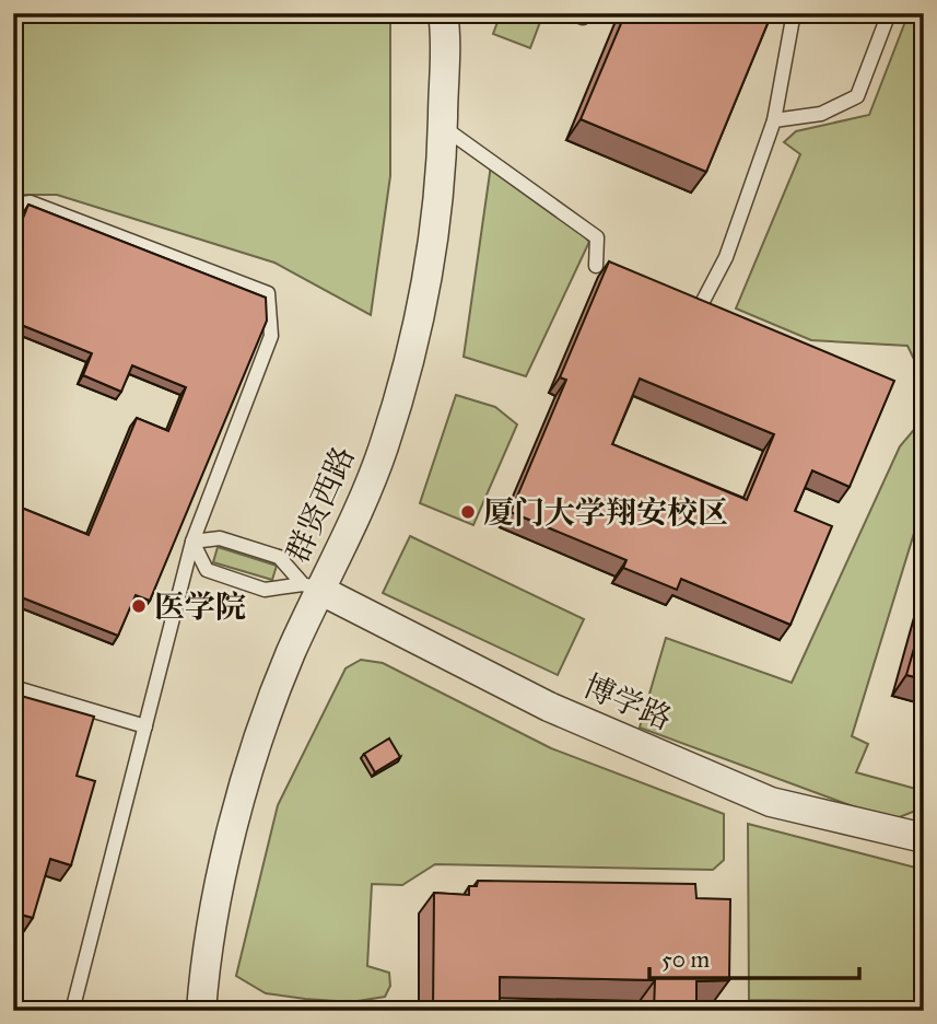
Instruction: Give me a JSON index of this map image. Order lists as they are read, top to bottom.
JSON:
{
  "streets": {
    "street": ["群贤西路", "博学路"]
  },
  "crossings": [
    ["群贤西路", "博学路"]
  ],
  "places": ["厦门大学翔安校区", "医学院"],
  "scale_bar": "50 m"
}
